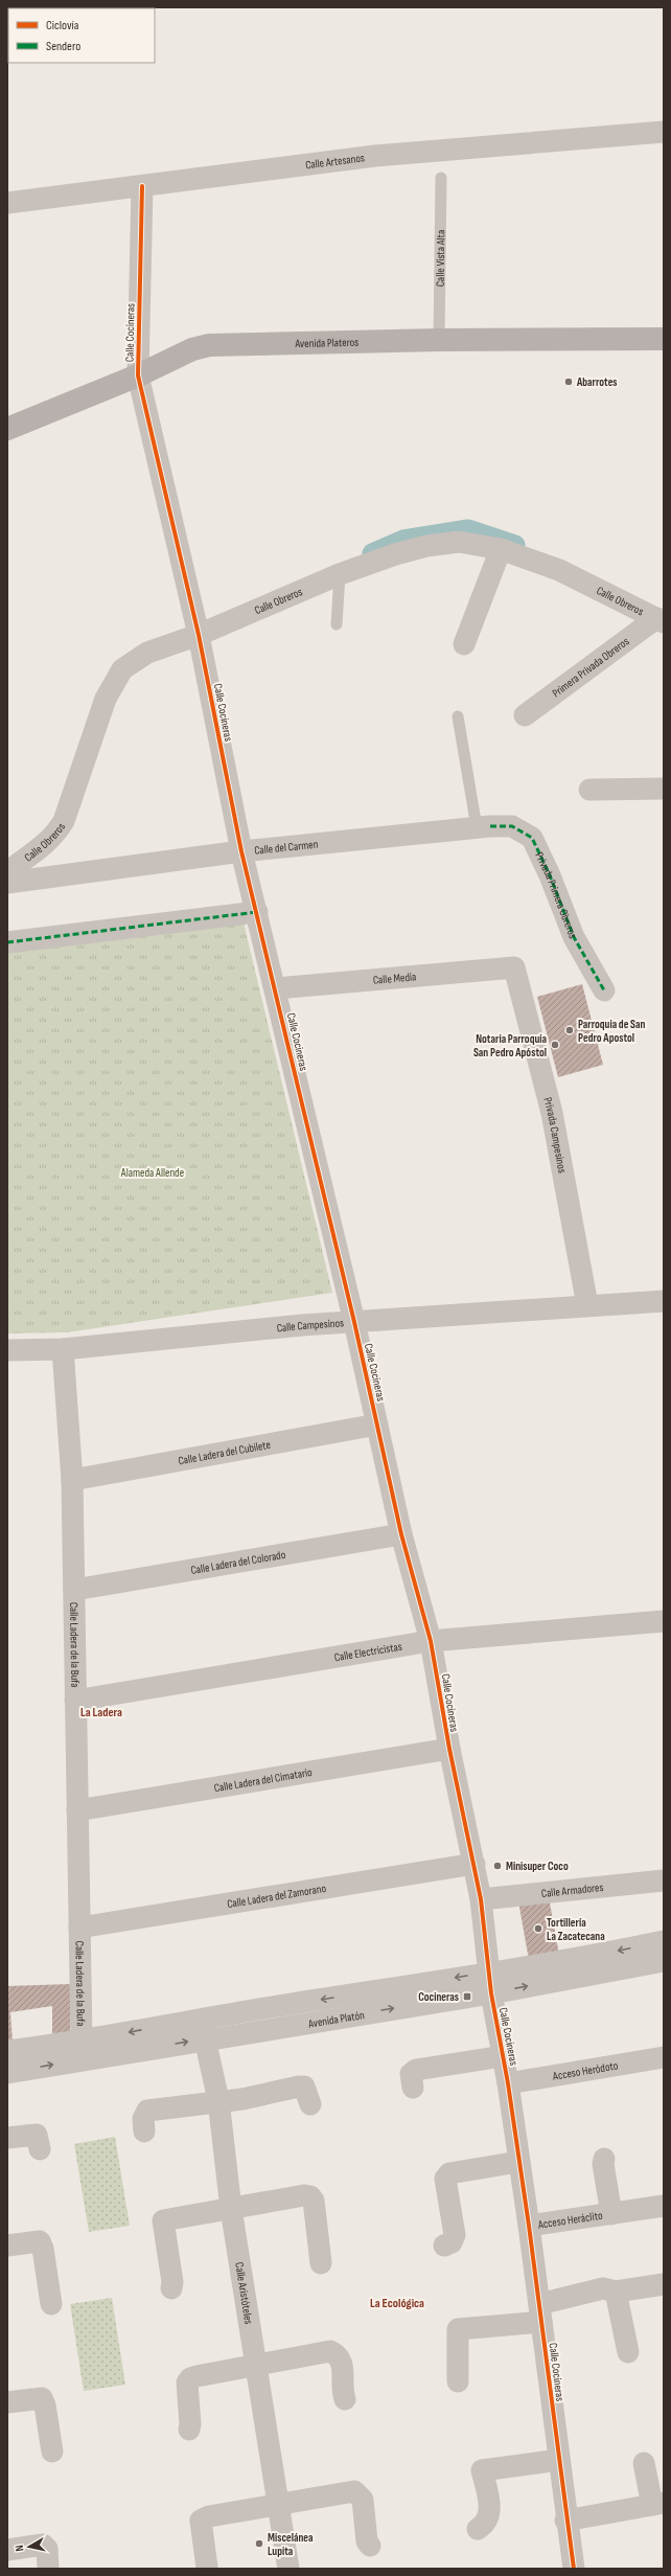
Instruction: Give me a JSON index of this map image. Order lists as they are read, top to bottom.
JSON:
{
  "streets": {
    "street": [
      "Calle Artesanos",
      "Calle Cocineras",
      "Avenida Plateros",
      "Calle Obreros",
      "Primera Privada Obreros",
      "Calle del Carmen",
      "Privada Primera Obreros",
      "Calle Media",
      "Privada Campesinos",
      "Calle Campesinos",
      "Calle Ladera del Cubilete",
      "Calle Ladera del Colorado",
      "Calle Ladera de la Bufa",
      "Calle Electricistas",
      "Calle Ladera del Cimatario",
      "Calle Armadores",
      "Calle Ladera del Zamorano",
      "Avenida Platón",
      "Acceso Heródoto",
      "Acceso Heráclito",
      "Calle Aristóteles"
    ],
    "lane": ["Calle Vista Alta"]
  },
  "crossings": [
    ["Calle Artesanos", "Calle Cocineras"],
    ["Calle Vista Alta", "Avenida Plateros"],
    ["Calle Cocineras", "Avenida Plateros"],
    ["Calle Cocineras", "Calle Obreros"],
    ["Calle Cocineras", "Calle del Carmen"],
    ["Calle Cocineras", "Calle Media"],
    ["Calle Cocineras", "Calle Campesinos"],
    ["Calle Cocineras", "Calle Ladera del Cubilete"],
    ["Calle Cocineras", "Calle Ladera del Colorado"],
    ["Calle Cocineras", "Calle Electricistas"],
    ["Calle Cocineras", "Calle Ladera del Cimatario"],
    ["Calle Cocineras", "Calle Armadores"],
    ["Calle Cocineras", "Calle Ladera del Zamorano"],
    ["Calle Cocineras", "Avenida Platón"],
    ["Calle Cocineras", "Acceso Heródoto"],
    ["Calle Cocineras", "Acceso Heráclito"],
    ["Calle Obreros", "Primera Privada Obreros"],
    ["Calle del Carmen", "Privada Primera Obreros"],
    ["Calle Media", "Privada Campesinos"],
    ["Privada Campesinos", "Calle Campesinos"],
    ["Calle Campesinos", "Calle Ladera de la Bufa"],
    ["Calle Ladera del Cubilete", "Calle Ladera de la Bufa"],
    ["Calle Ladera del Colorado", "Calle Ladera de la Bufa"],
    ["Calle Ladera de la Bufa", "Calle Electricistas"],
    ["Calle Ladera de la Bufa", "Calle Ladera del Cimatario"],
    ["Calle Ladera de la Bufa", "Calle Ladera del Zamorano"],
    ["Calle Ladera de la Bufa", "Avenida Platón"],
    ["Avenida Platón", "Calle Aristóteles"]
  ],
  "districts": ["La Ladera", "La Ecológica"],
  "parks": ["Alameda Allende"],
  "places": {
    "other": [
      "Abarrotes",
      "Parroquia de San Pedro Apostol",
      "Notaria Parroquia San Pedro Apóstol",
      "Minisuper Coco",
      "Tortillería La Zacatecana",
      "Miscelánea Lupita"
    ],
    "transit": ["Cocineras"]
  },
  "legend": ["Ciclovía", "Sendero"],
  "north": "left"
}
